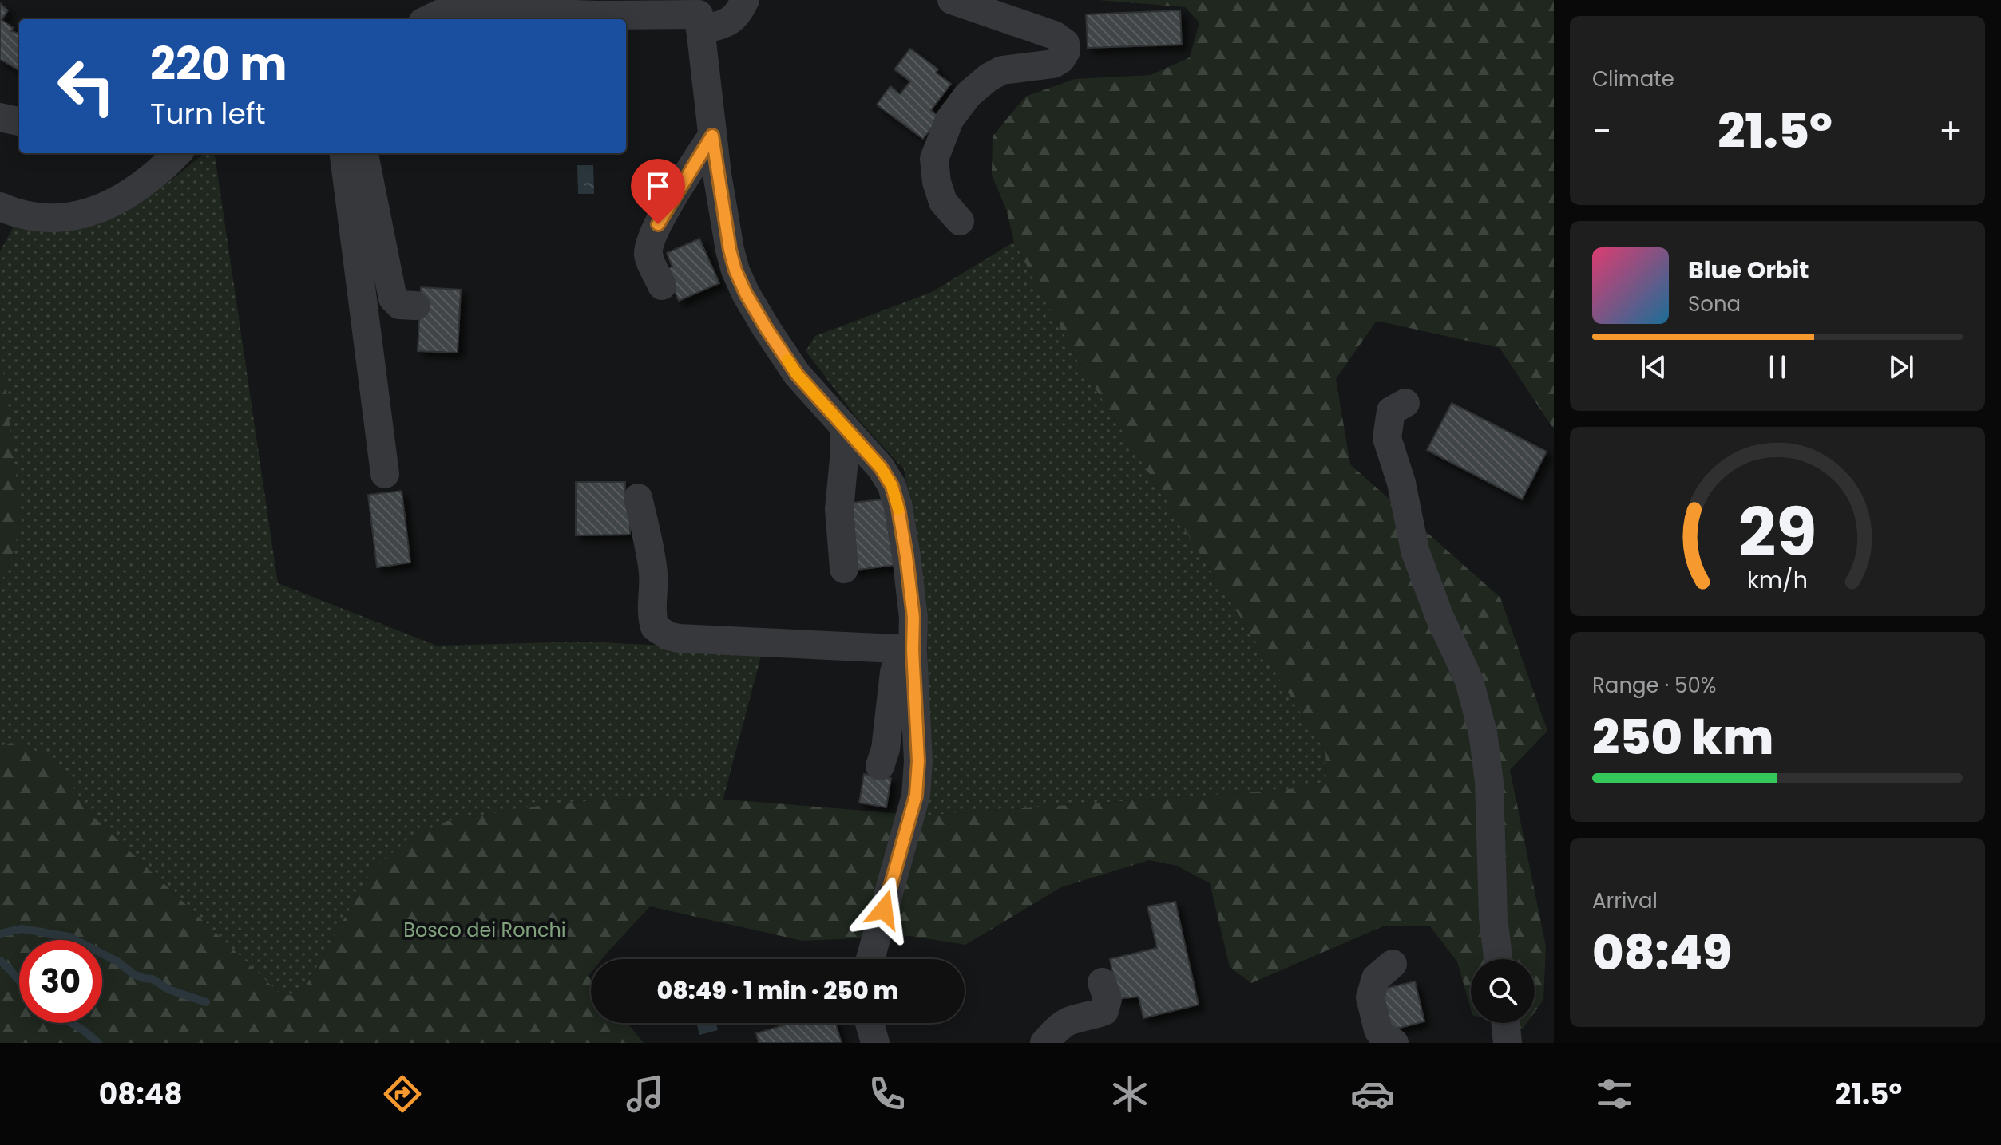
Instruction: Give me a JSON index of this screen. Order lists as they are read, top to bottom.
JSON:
{
  "parks": ["Bosco dei Ronchi"],
  "page": {
    "tile": [
      "Climate",
      ["Range · 50%", "250 km"],
      ["Arrival", "08:49"]
    ],
    "turn": ["220 m", "Turn left"],
    "heat": ["−", "21.5°", "+"],
    "song": ["Blue Orbit", "Sona"],
    "limit": "30",
    "trip": "08:49 · 1 min · 250 m",
    "tabs": ["08:48", "21.5°"],
    "gauge": ["29", "km/h"]
  }
}
